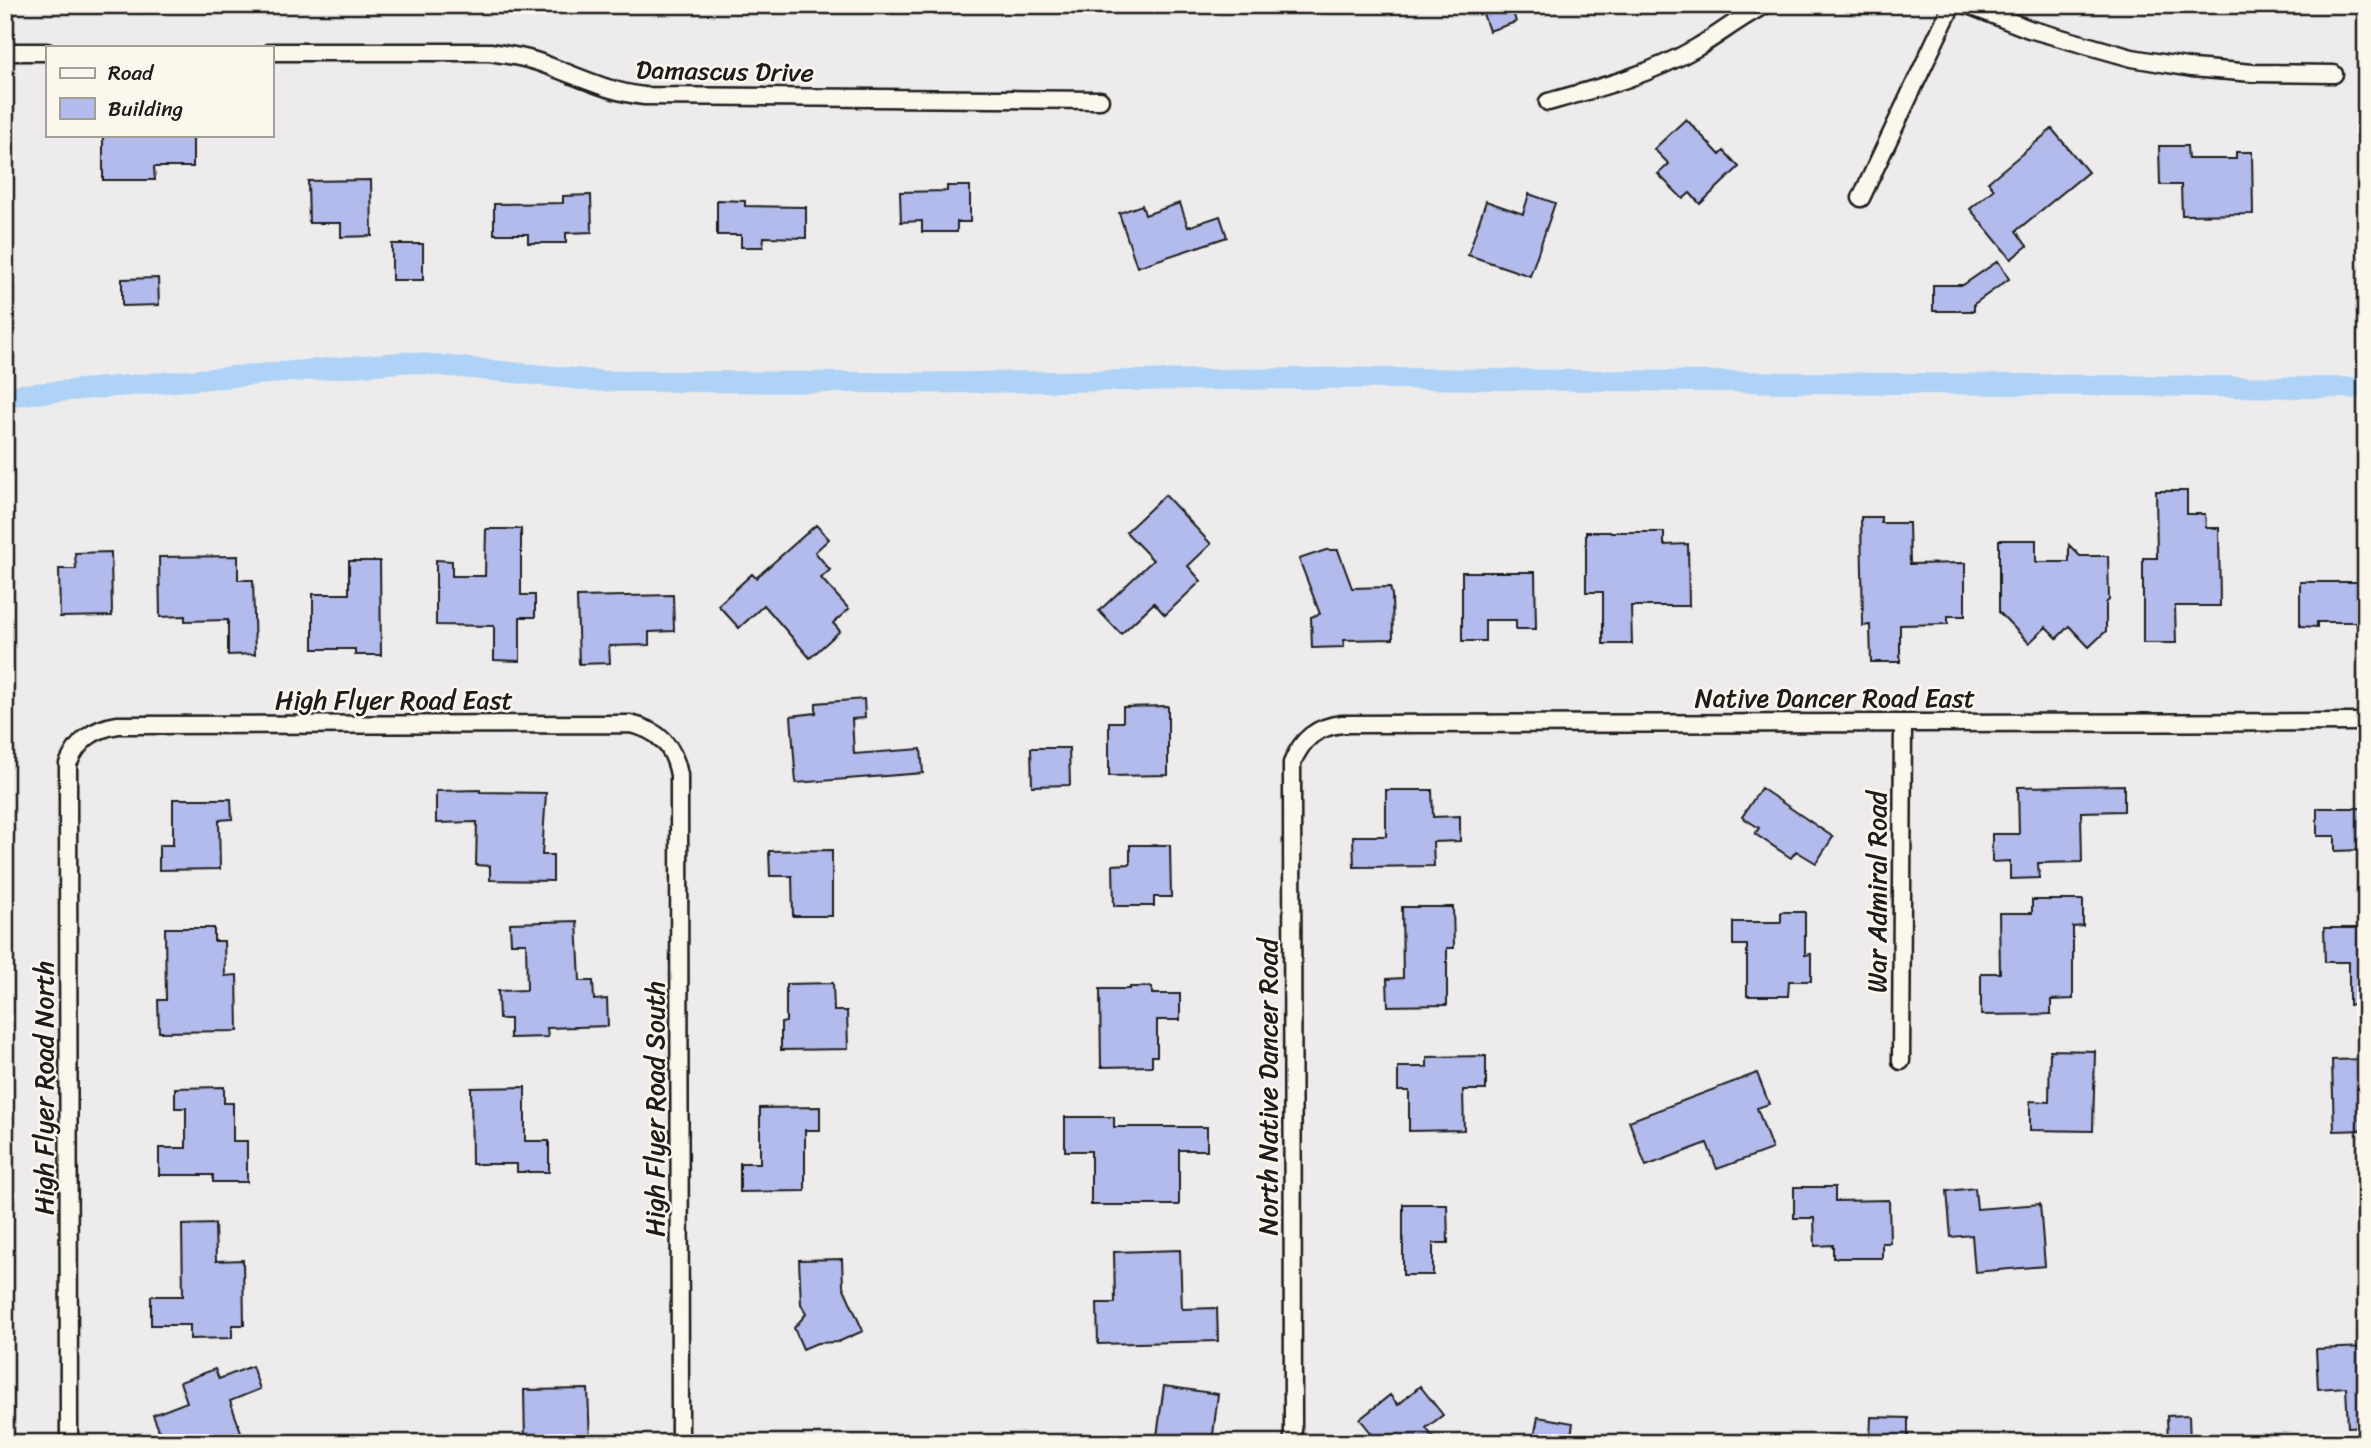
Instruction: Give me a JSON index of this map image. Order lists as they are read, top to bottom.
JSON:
{
  "streets": {
    "street": [
      "Damascus Drive",
      "Native Dancer Road East",
      "High Flyer Road East",
      "War Admiral Road",
      "North Native Dancer Road",
      "High Flyer Road North",
      "High Flyer Road South"
    ]
  },
  "crossings": [
    ["Native Dancer Road East", "War Admiral Road"],
    ["Native Dancer Road East", "North Native Dancer Road"],
    ["High Flyer Road East", "High Flyer Road North"],
    ["High Flyer Road East", "High Flyer Road South"]
  ],
  "legend": ["Road", "Building"]
}
